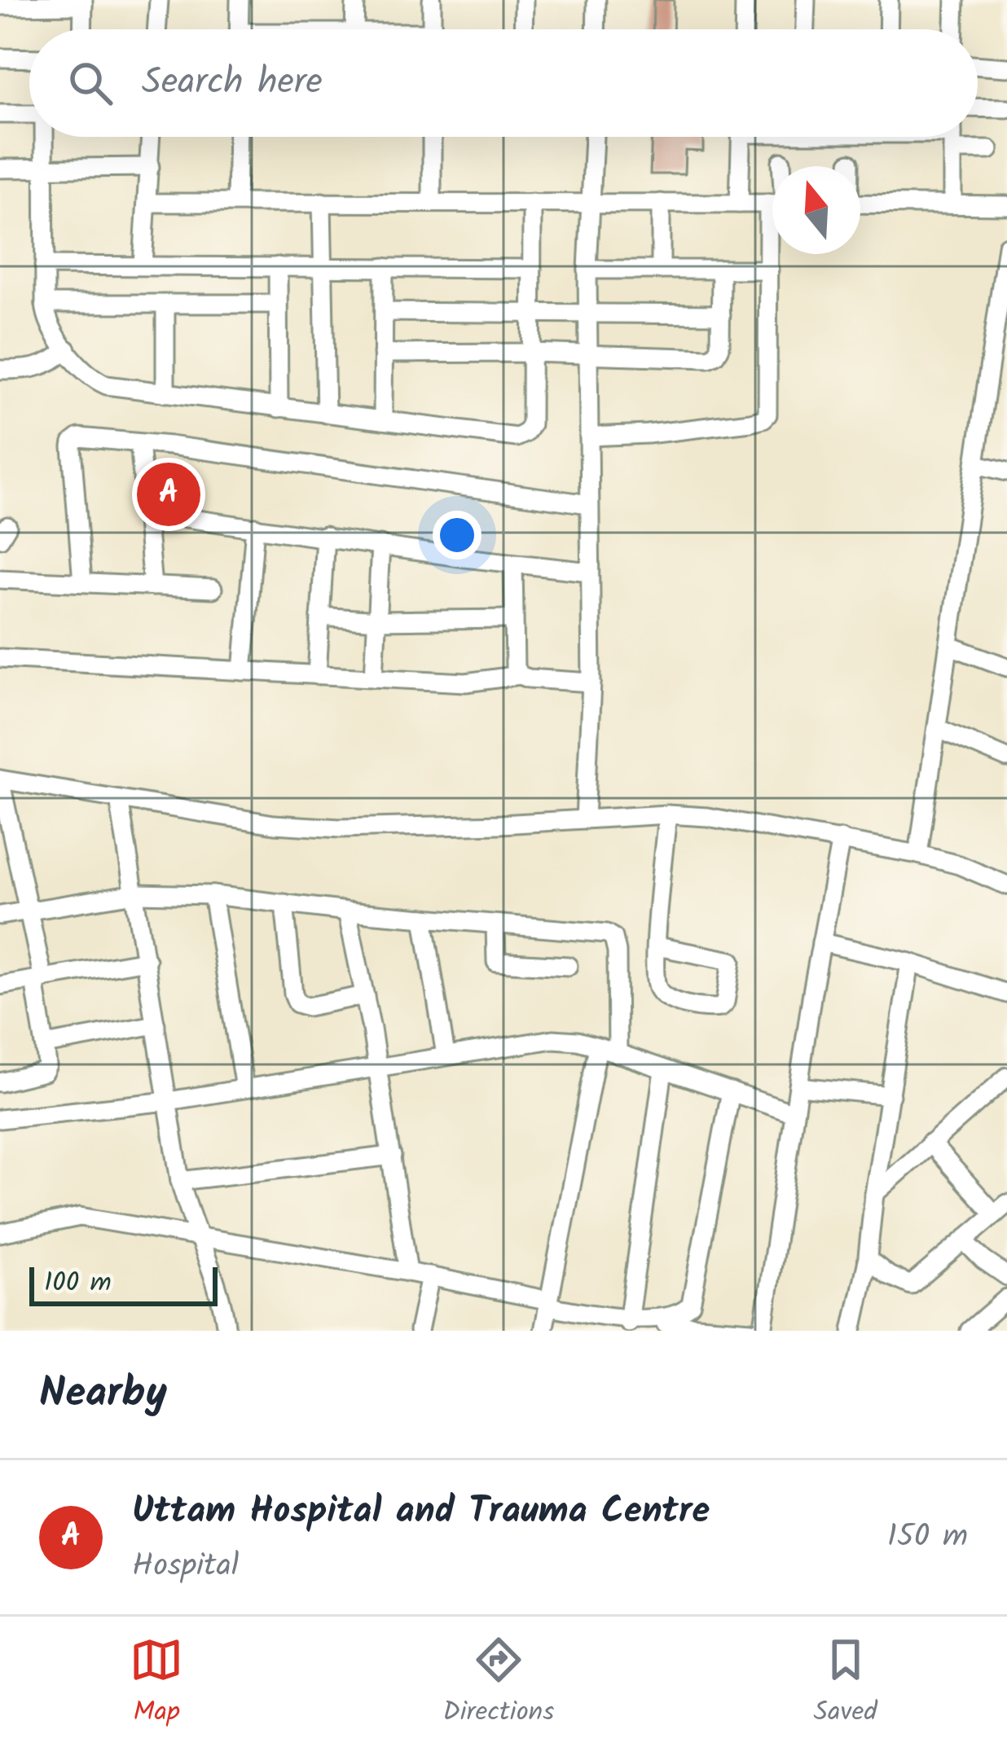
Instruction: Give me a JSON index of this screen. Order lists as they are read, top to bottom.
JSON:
{
  "scale_bar": "100 m",
  "north": "top",
  "page": {
    "search": "Search here",
    "pins": "A",
    "scale": "100 m",
    "heading": "Nearby",
    "list": [
      {
        "mark": "A",
        "name": "Uttam Hospital and Trauma Centre",
        "note": "Hospital",
        "value": "150 m"
      }
    ],
    "nav": ["Map", "Directions", "Saved"]
  }
}
